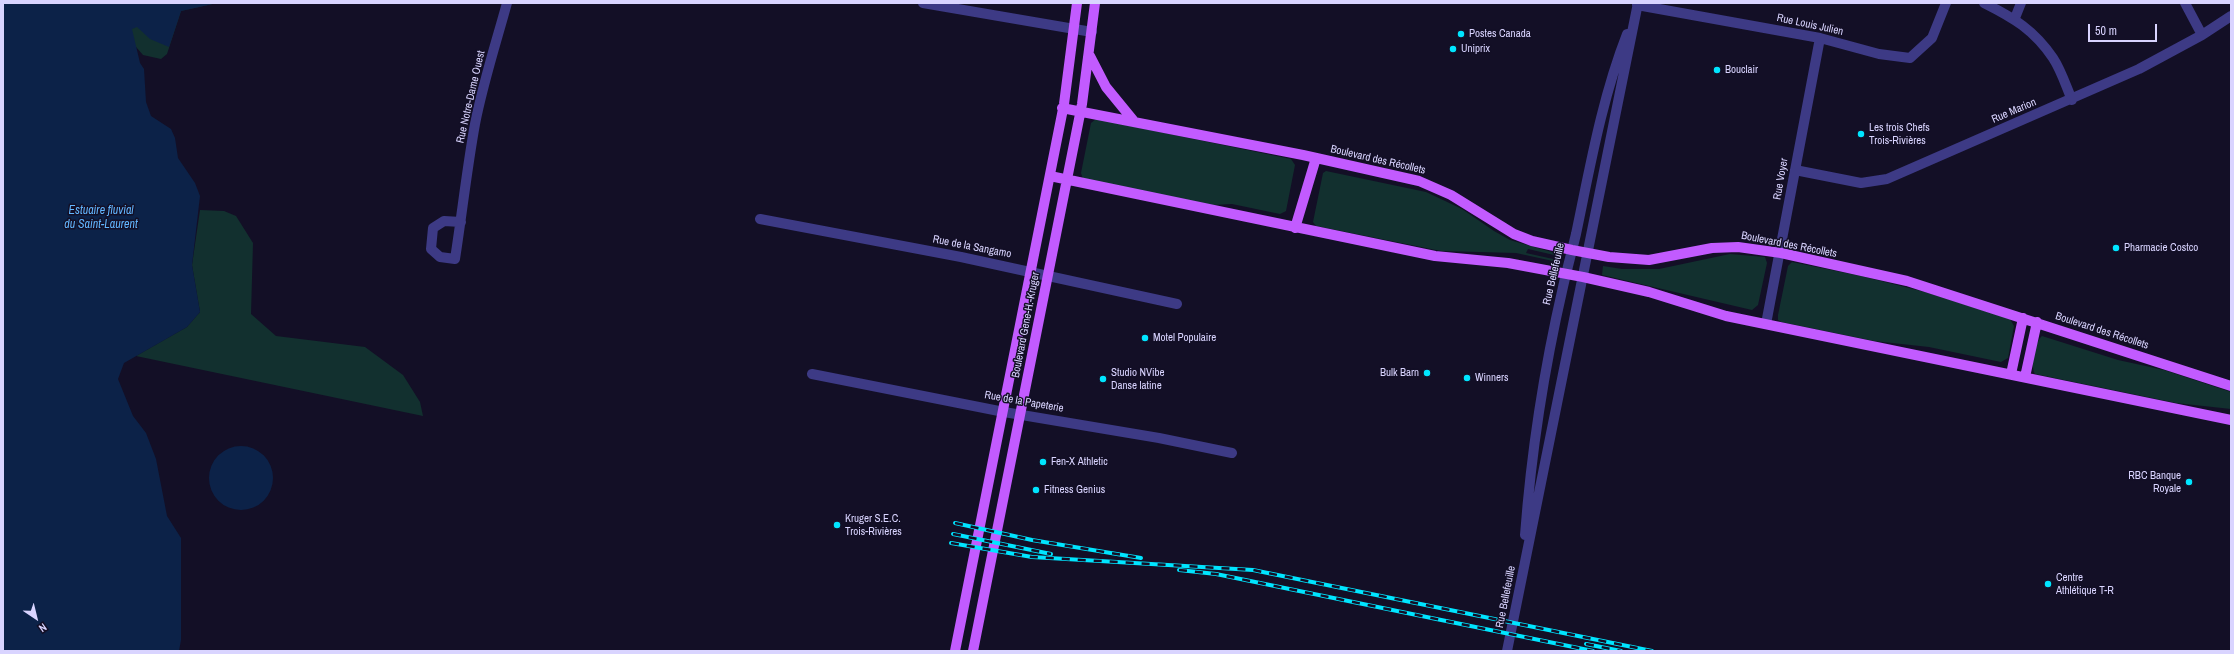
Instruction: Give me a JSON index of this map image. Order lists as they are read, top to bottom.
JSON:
{
  "streets": {
    "main road": ["Boulevard des Récollets", "Boulevard Gene-H.-Kruger"],
    "street": [
      "Rue Louis Julien",
      "Rue Notre-Dame Ouest",
      "Rue Marion",
      "Rue Voyer",
      "Rue de la Sangamo",
      "Rue Bellefeuille",
      "Rue de la Papeterie"
    ]
  },
  "crossings": [
    ["Rue Louis Julien", "Rue Voyer"],
    ["Rue Louis Julien", "Rue Bellefeuille"],
    ["Rue Marion", "Rue Voyer"],
    ["Boulevard des Récollets", "Rue Voyer"],
    ["Boulevard des Récollets", "Rue Bellefeuille"],
    ["Boulevard des Récollets", "Boulevard Gene-H.-Kruger"],
    ["Rue de la Sangamo", "Boulevard Gene-H.-Kruger"],
    ["Boulevard Gene-H.-Kruger", "Rue de la Papeterie"]
  ],
  "water": ["Estuaire fluvial du Saint-Laurent"],
  "places": [
    "Postes Canada",
    "Uniprix",
    "Bouclair",
    "Les trois Chefs Trois-Rivières",
    "Pharmacie Costco",
    "Motel Populaire",
    "Bulk Barn",
    "Winners",
    "Studio NVibe Danse latine",
    "Fen-X Athletic",
    "RBC Banque Royale",
    "Fitness Genius",
    "Kruger S.E.C. Trois-Rivières",
    "Centre Athlétique T-R"
  ],
  "scale_bar": "50 m",
  "north": "bottom right"
}
